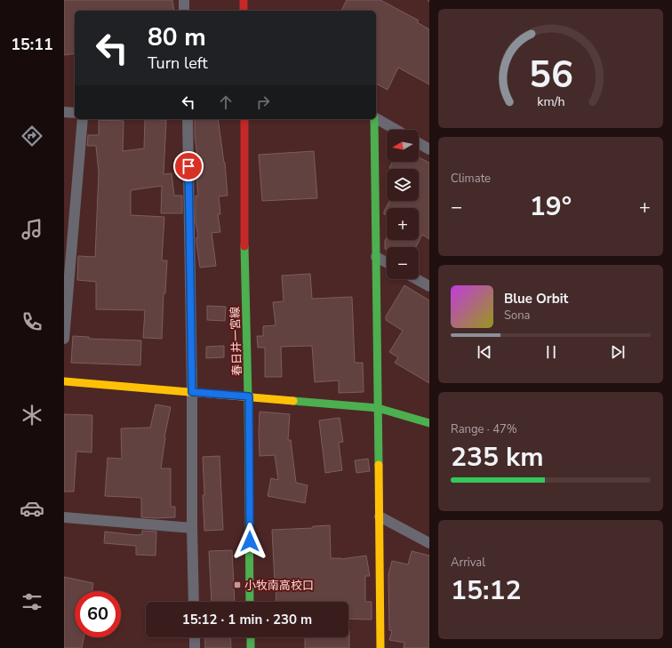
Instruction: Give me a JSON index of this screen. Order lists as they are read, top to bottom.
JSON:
{
  "streets": {
    "street": ["春日井一宮線"]
  },
  "places": {
    "transit": ["小牧南高校口"]
  },
  "north": "left",
  "page": {
    "tabs": "15:11",
    "turn": ["80 m", "Turn left"],
    "map_buttons": ["+", "−"],
    "tile": [
      "Climate",
      ["Range · 47%", "235 km"],
      ["Arrival", "15:12"]
    ],
    "heat": ["−", "19°", "+"],
    "song": ["Blue Orbit", "Sona"],
    "limit": "60",
    "trip": "15:12 · 1 min · 230 m",
    "gauge": ["56", "km/h"]
  }
}
